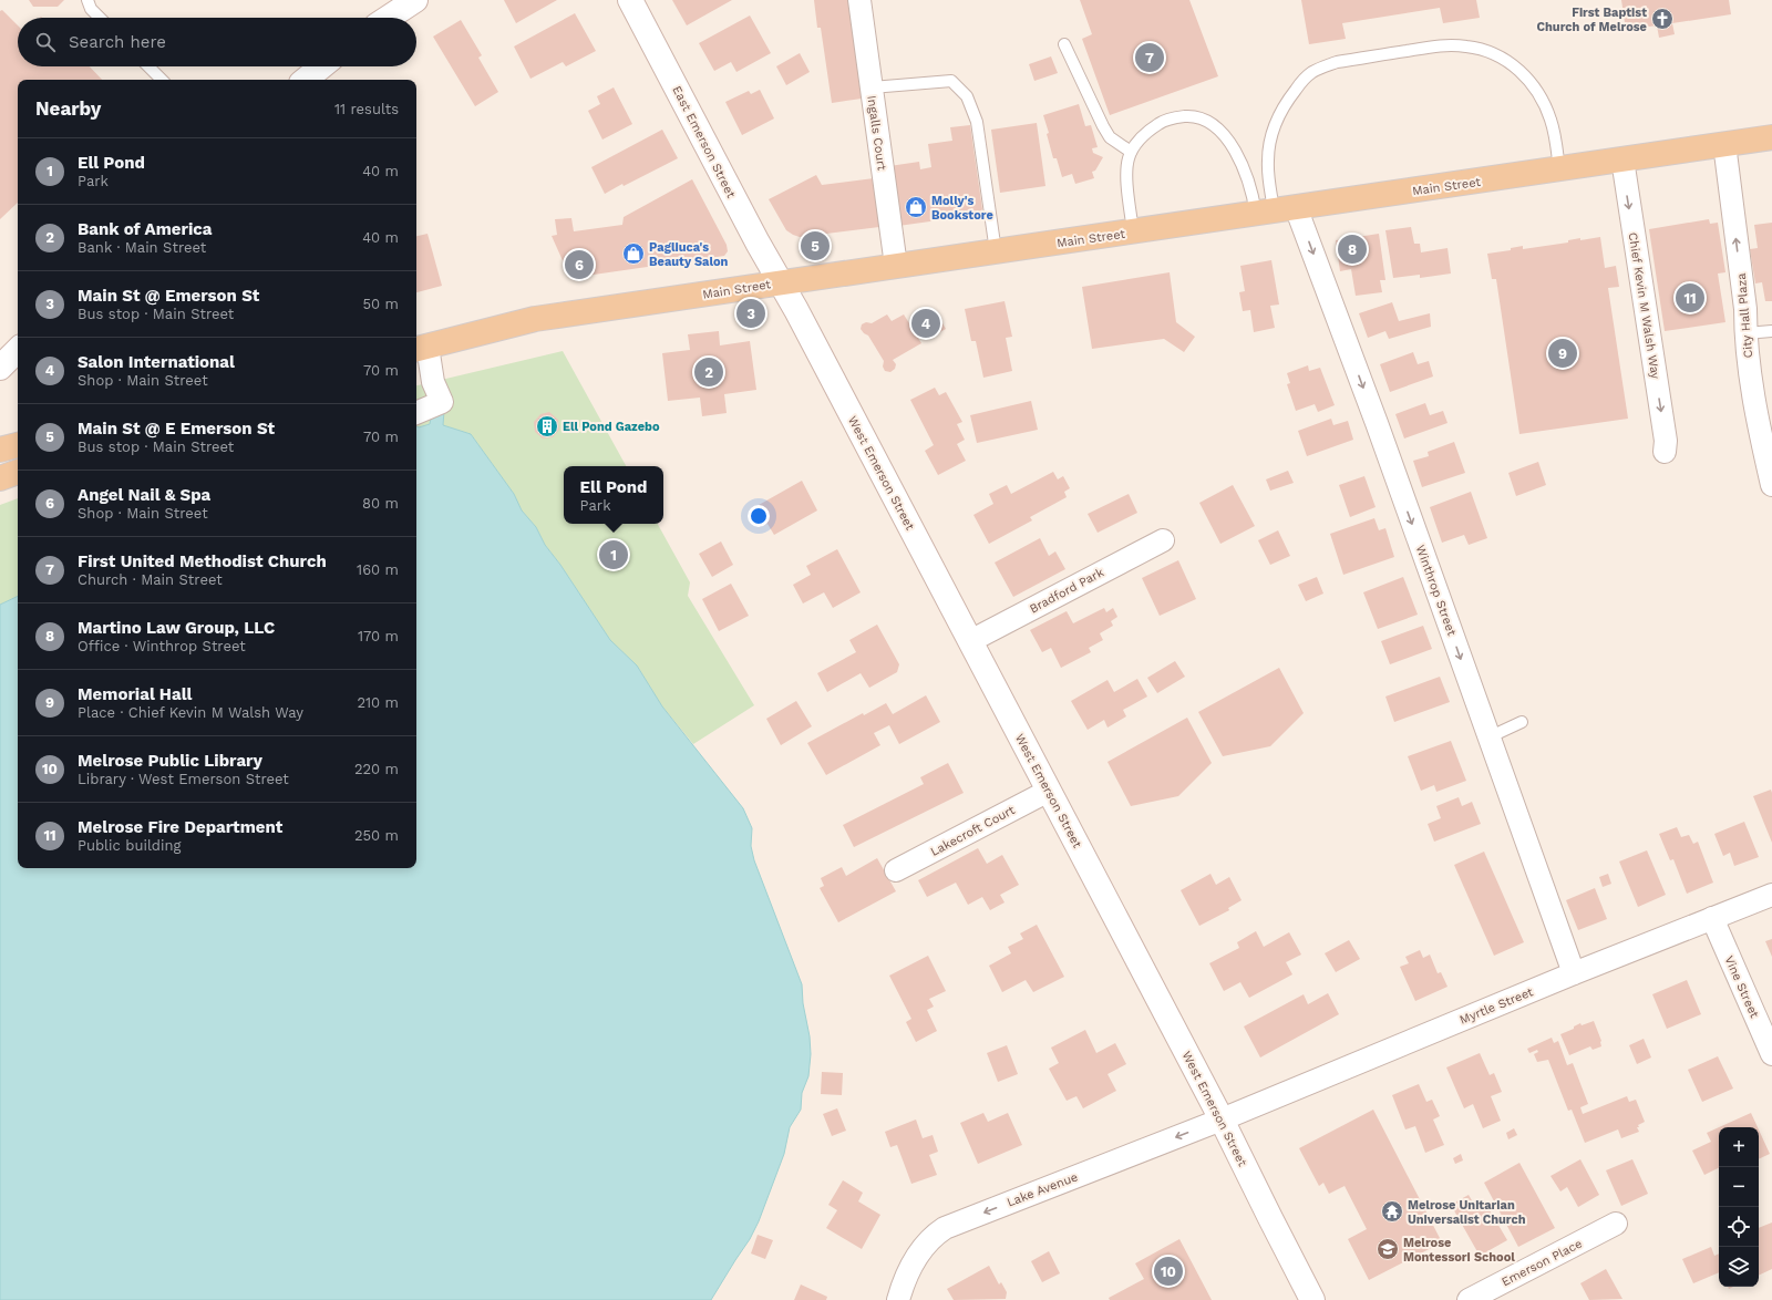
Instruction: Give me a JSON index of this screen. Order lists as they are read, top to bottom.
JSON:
{
  "streets": {
    "main road": ["Main Street"],
    "street": [
      "Ingalls Court",
      "East Emerson Street",
      "Chief Kevin M Walsh Way",
      "City Hall Plaza",
      "West Emerson Street",
      "Bradford Park",
      "Winthrop Street",
      "Lakecroft Court",
      "Vine Street",
      "Myrtle Street",
      "Lake Avenue",
      "Emerson Place"
    ]
  },
  "crossings": [
    ["Ingalls Court", "Main Street"],
    ["East Emerson Street", "Main Street"],
    ["East Emerson Street", "West Emerson Street"],
    ["Main Street", "Chief Kevin M Walsh Way"],
    ["Main Street", "City Hall Plaza"],
    ["Main Street", "West Emerson Street"],
    ["Main Street", "Winthrop Street"],
    ["West Emerson Street", "Bradford Park"],
    ["West Emerson Street", "Lakecroft Court"],
    ["West Emerson Street", "Myrtle Street"],
    ["West Emerson Street", "Lake Avenue"],
    ["Winthrop Street", "Myrtle Street"],
    ["Vine Street", "Myrtle Street"],
    ["Myrtle Street", "Lake Avenue"]
  ],
  "one_way": [
    "Chief Kevin M Walsh Way",
    "City Hall Plaza",
    "Winthrop Street",
    "Lake Avenue"
  ],
  "places": {
    "church": ["First Baptist Church of Melrose"],
    "shop": ["Molly's Bookstore", "Pagliuca's Beauty Salon"],
    "building": ["Ell Pond Gazebo"],
    "temple": ["Melrose Unitarian Universalist Church"],
    "school or university": ["Melrose Montessori School"]
  },
  "page": {
    "search": "Search here",
    "pins": [
      "7",
      "5",
      "8",
      "6",
      "11",
      "3",
      "4",
      "9",
      "2",
      "1",
      "10"
    ],
    "heading": ["Nearby", "11 results"],
    "list": [
      {
        "mark": "1",
        "name": "Ell Pond",
        "note": "Park",
        "value": "40 m"
      },
      {
        "mark": "2",
        "name": "Bank of America",
        "note": "Bank · Main Street",
        "value": "40 m"
      },
      {
        "mark": "3",
        "name": "Main St @ Emerson St",
        "note": "Bus stop · Main Street",
        "value": "50 m"
      },
      {
        "mark": "4",
        "name": "Salon International",
        "note": "Shop · Main Street",
        "value": "70 m"
      },
      {
        "mark": "5",
        "name": "Main St @ E Emerson St",
        "note": "Bus stop · Main Street",
        "value": "70 m"
      },
      {
        "mark": "6",
        "name": "Angel Nail & Spa",
        "note": "Shop · Main Street",
        "value": "80 m"
      },
      {
        "mark": "7",
        "name": "First United Methodist Church",
        "note": "Church · Main Street",
        "value": "160 m"
      },
      {
        "mark": "8",
        "name": "Martino Law Group, LLC",
        "note": "Office · Winthrop Street",
        "value": "170 m"
      },
      {
        "mark": "9",
        "name": "Memorial Hall",
        "note": "Place · Chief Kevin M Walsh Way",
        "value": "210 m"
      },
      {
        "mark": "10",
        "name": "Melrose Public Library",
        "note": "Library · West Emerson Street",
        "value": "220 m"
      },
      {
        "mark": "11",
        "name": "Melrose Fire Department",
        "note": "Public building",
        "value": "250 m"
      }
    ],
    "popup": ["Ell Pond", "Park"],
    "map_buttons": ["+", "−"]
  }
}
